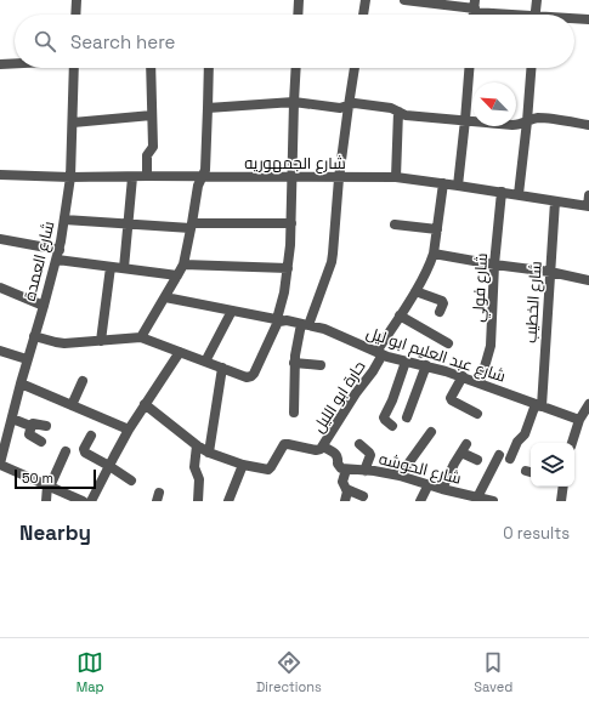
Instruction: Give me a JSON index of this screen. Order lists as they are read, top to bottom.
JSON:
{
  "streets": {
    "street": [
      "شارع الجمهوريه",
      "شارع العمدة",
      "شارع فولي",
      "شارع الخطيب",
      "شارع عبد العليم ابو ليل",
      "حارة ابو الليل",
      "شارع الحوشه"
    ]
  },
  "crossings": [
    ["شارع الجمهوريه", "شارع العمدة"],
    ["شارع الجمهوريه", "شارع فولي"],
    ["شارع الجمهوريه", "شارع الخطيب"],
    ["شارع الجمهوريه", "حارة ابو الليل"],
    ["شارع فولي", "شارع عبد العليم ابو ليل"],
    ["شارع الخطيب", "شارع عبد العليم ابو ليل"],
    ["شارع عبد العليم ابو ليل", "حارة ابو الليل"]
  ],
  "scale_bar": "50 m",
  "north": "top left",
  "page": {
    "search": "Search here",
    "scale": "50 m",
    "heading": ["Nearby", "0 results"],
    "nav": ["Map", "Directions", "Saved"]
  }
}
